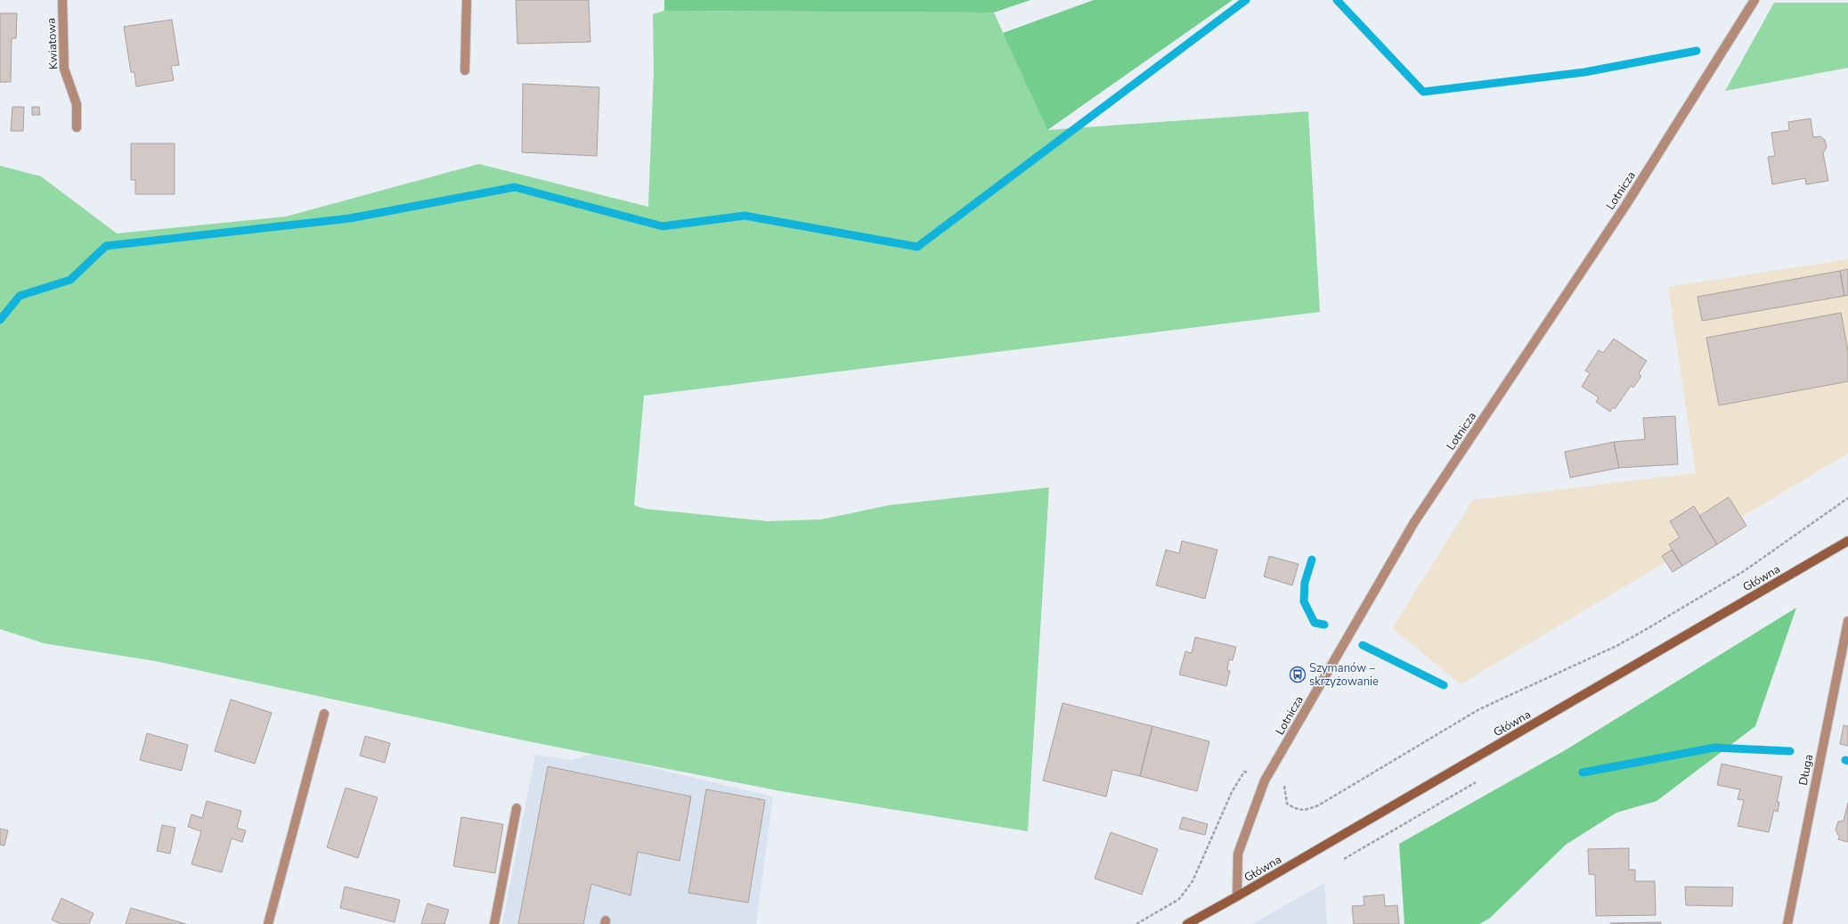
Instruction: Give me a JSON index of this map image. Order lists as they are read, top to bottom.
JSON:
{
  "streets": {
    "main road": ["Główna"],
    "street": ["Kwiatowa", "Lotnicza", "Długa"]
  },
  "crossings": [
    ["Lotnicza", "Główna"]
  ],
  "places": {
    "bus stop": ["Szymanów – skrzyżowanie"]
  }
}
